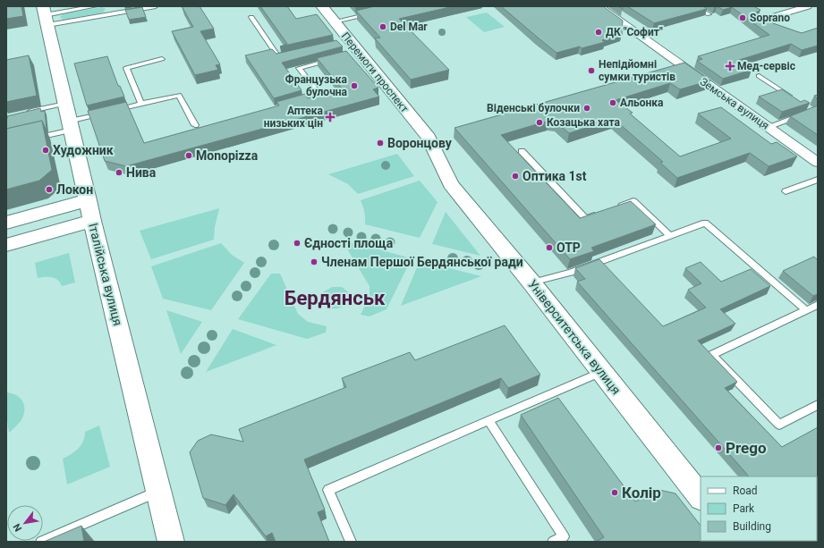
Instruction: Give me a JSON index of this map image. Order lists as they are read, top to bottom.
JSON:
{
  "streets": {
    "main road": ["Перемоги проспект", "Італійська вулиця", "Університетська вулиця"],
    "street": ["Земська вулиця"]
  },
  "crossings": [
    ["Перемоги проспект", "Університетська вулиця"]
  ],
  "districts": ["Бердянськ"],
  "places": {
    "other": [
      "Soprano",
      "Del Mar",
      "ДК \"Софит\"",
      "Непідйомні сумки туристів",
      "Французька булочна",
      "Альонка",
      "Віденські булочки",
      "Козацька хата",
      "Воронцову",
      "Художник",
      "Monopizza",
      "Нива",
      "Оптика 1st",
      "Локон",
      "Єдності площа",
      "OTP",
      "Членам Першої Бердянської ради",
      "Prego",
      "Колір"
    ],
    "health": ["Мед-сервіс", "Аптека низьких цін"]
  },
  "legend": ["Road", "Park", "Building"],
  "north": "bottom left"
}
